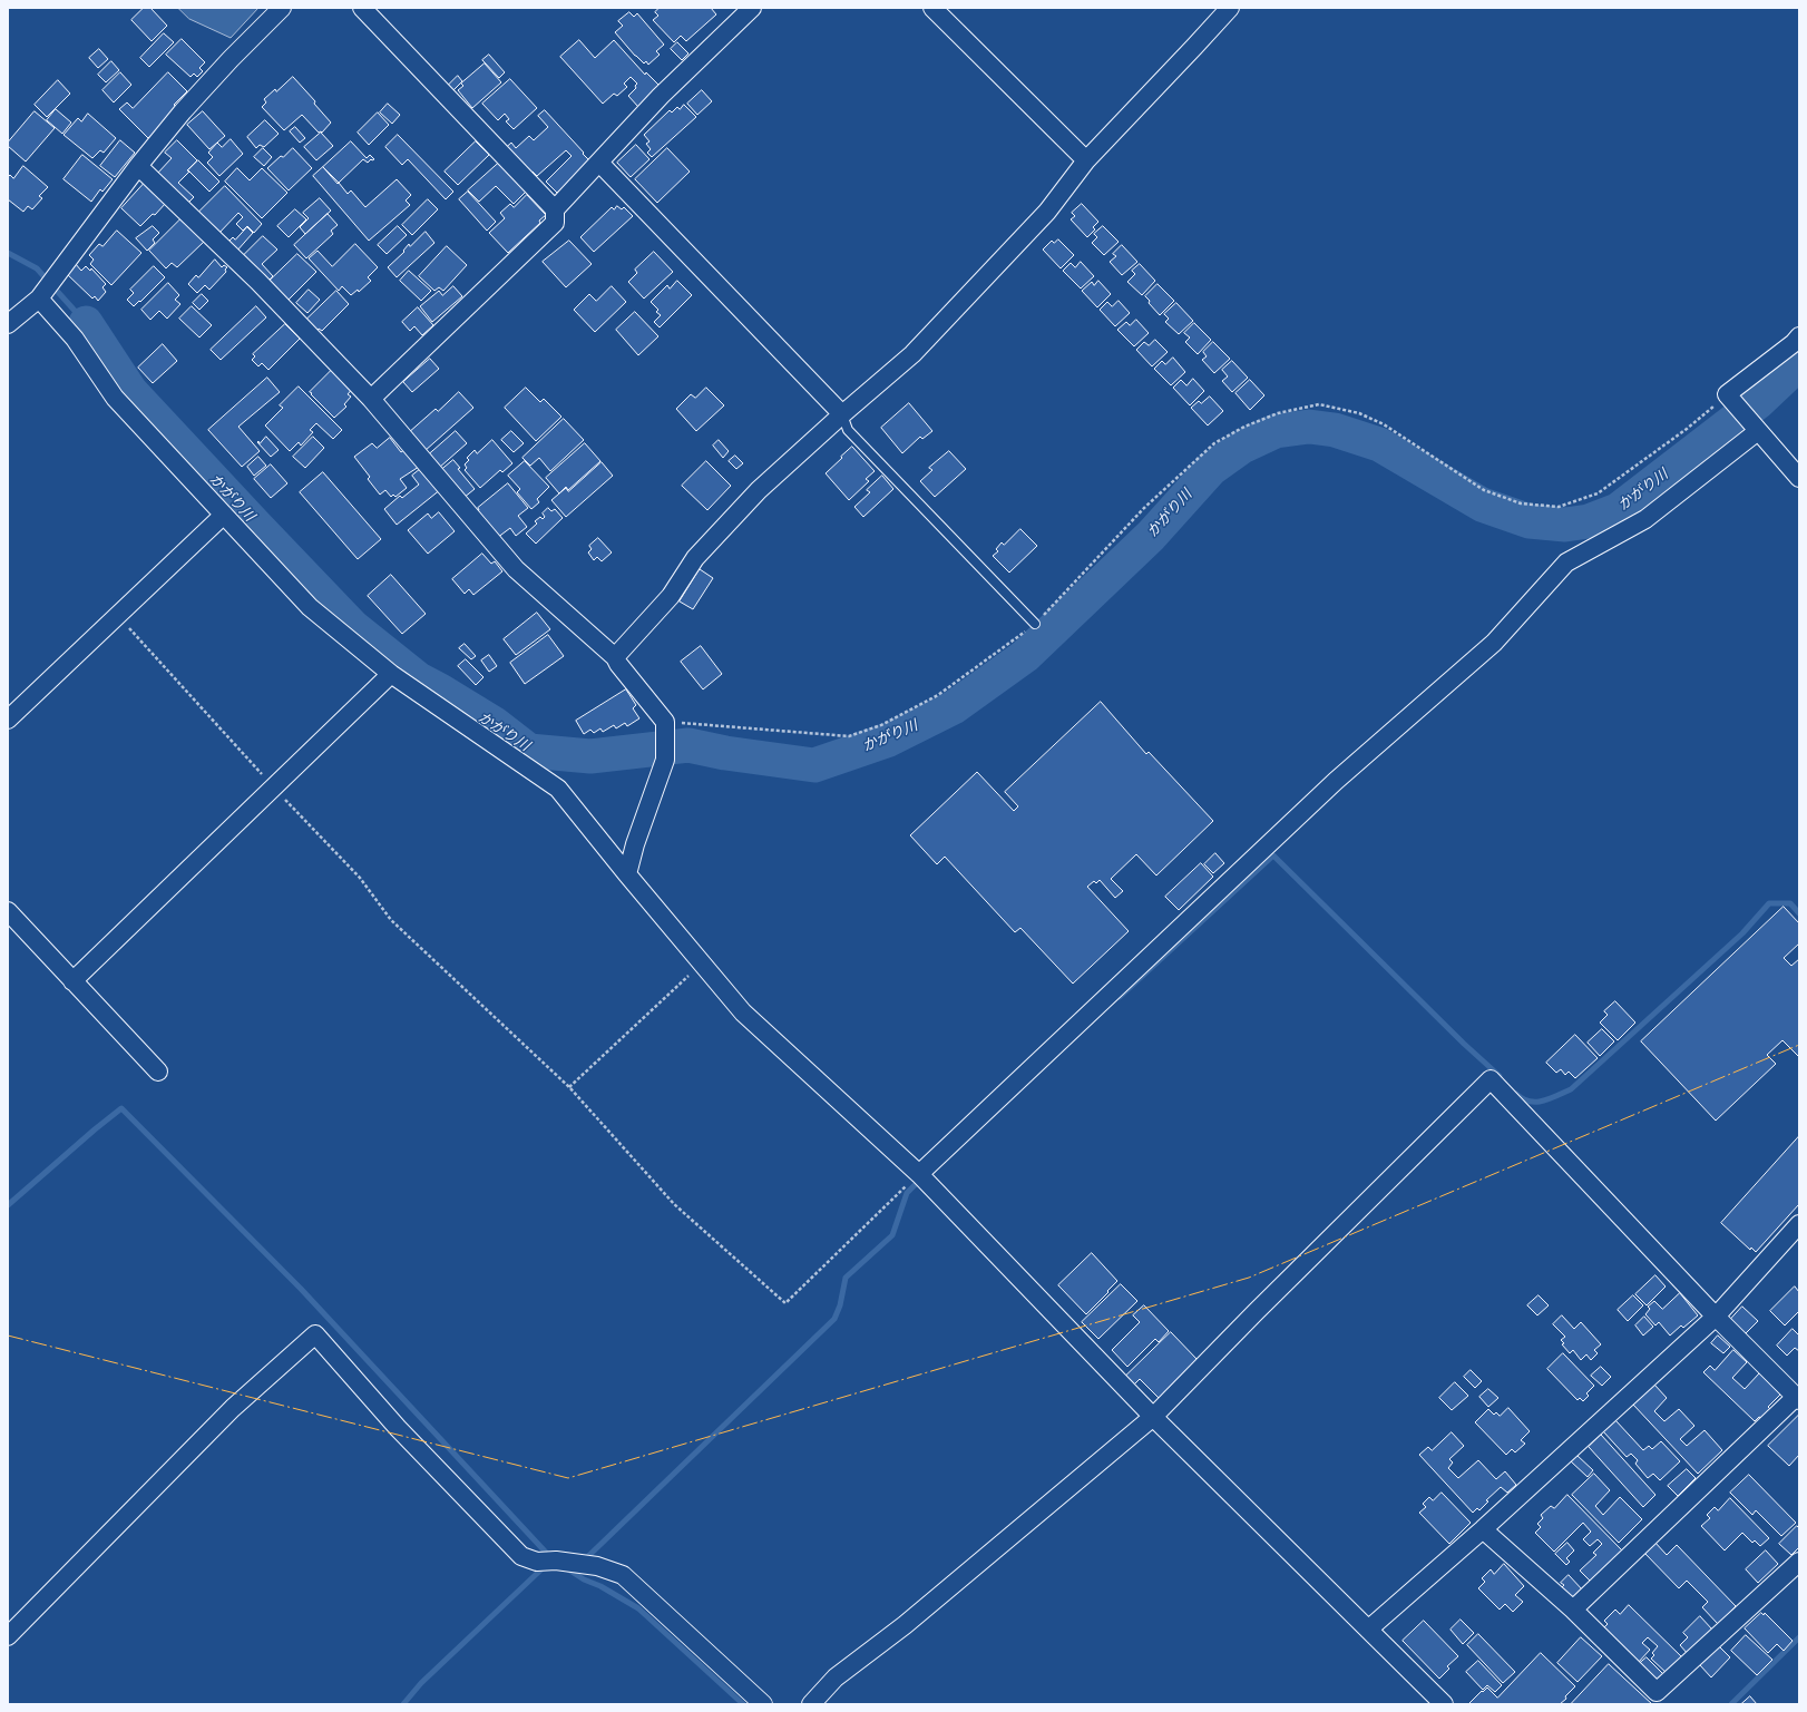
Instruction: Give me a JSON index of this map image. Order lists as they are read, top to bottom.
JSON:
{
  "water": ["かがり川"]
}
